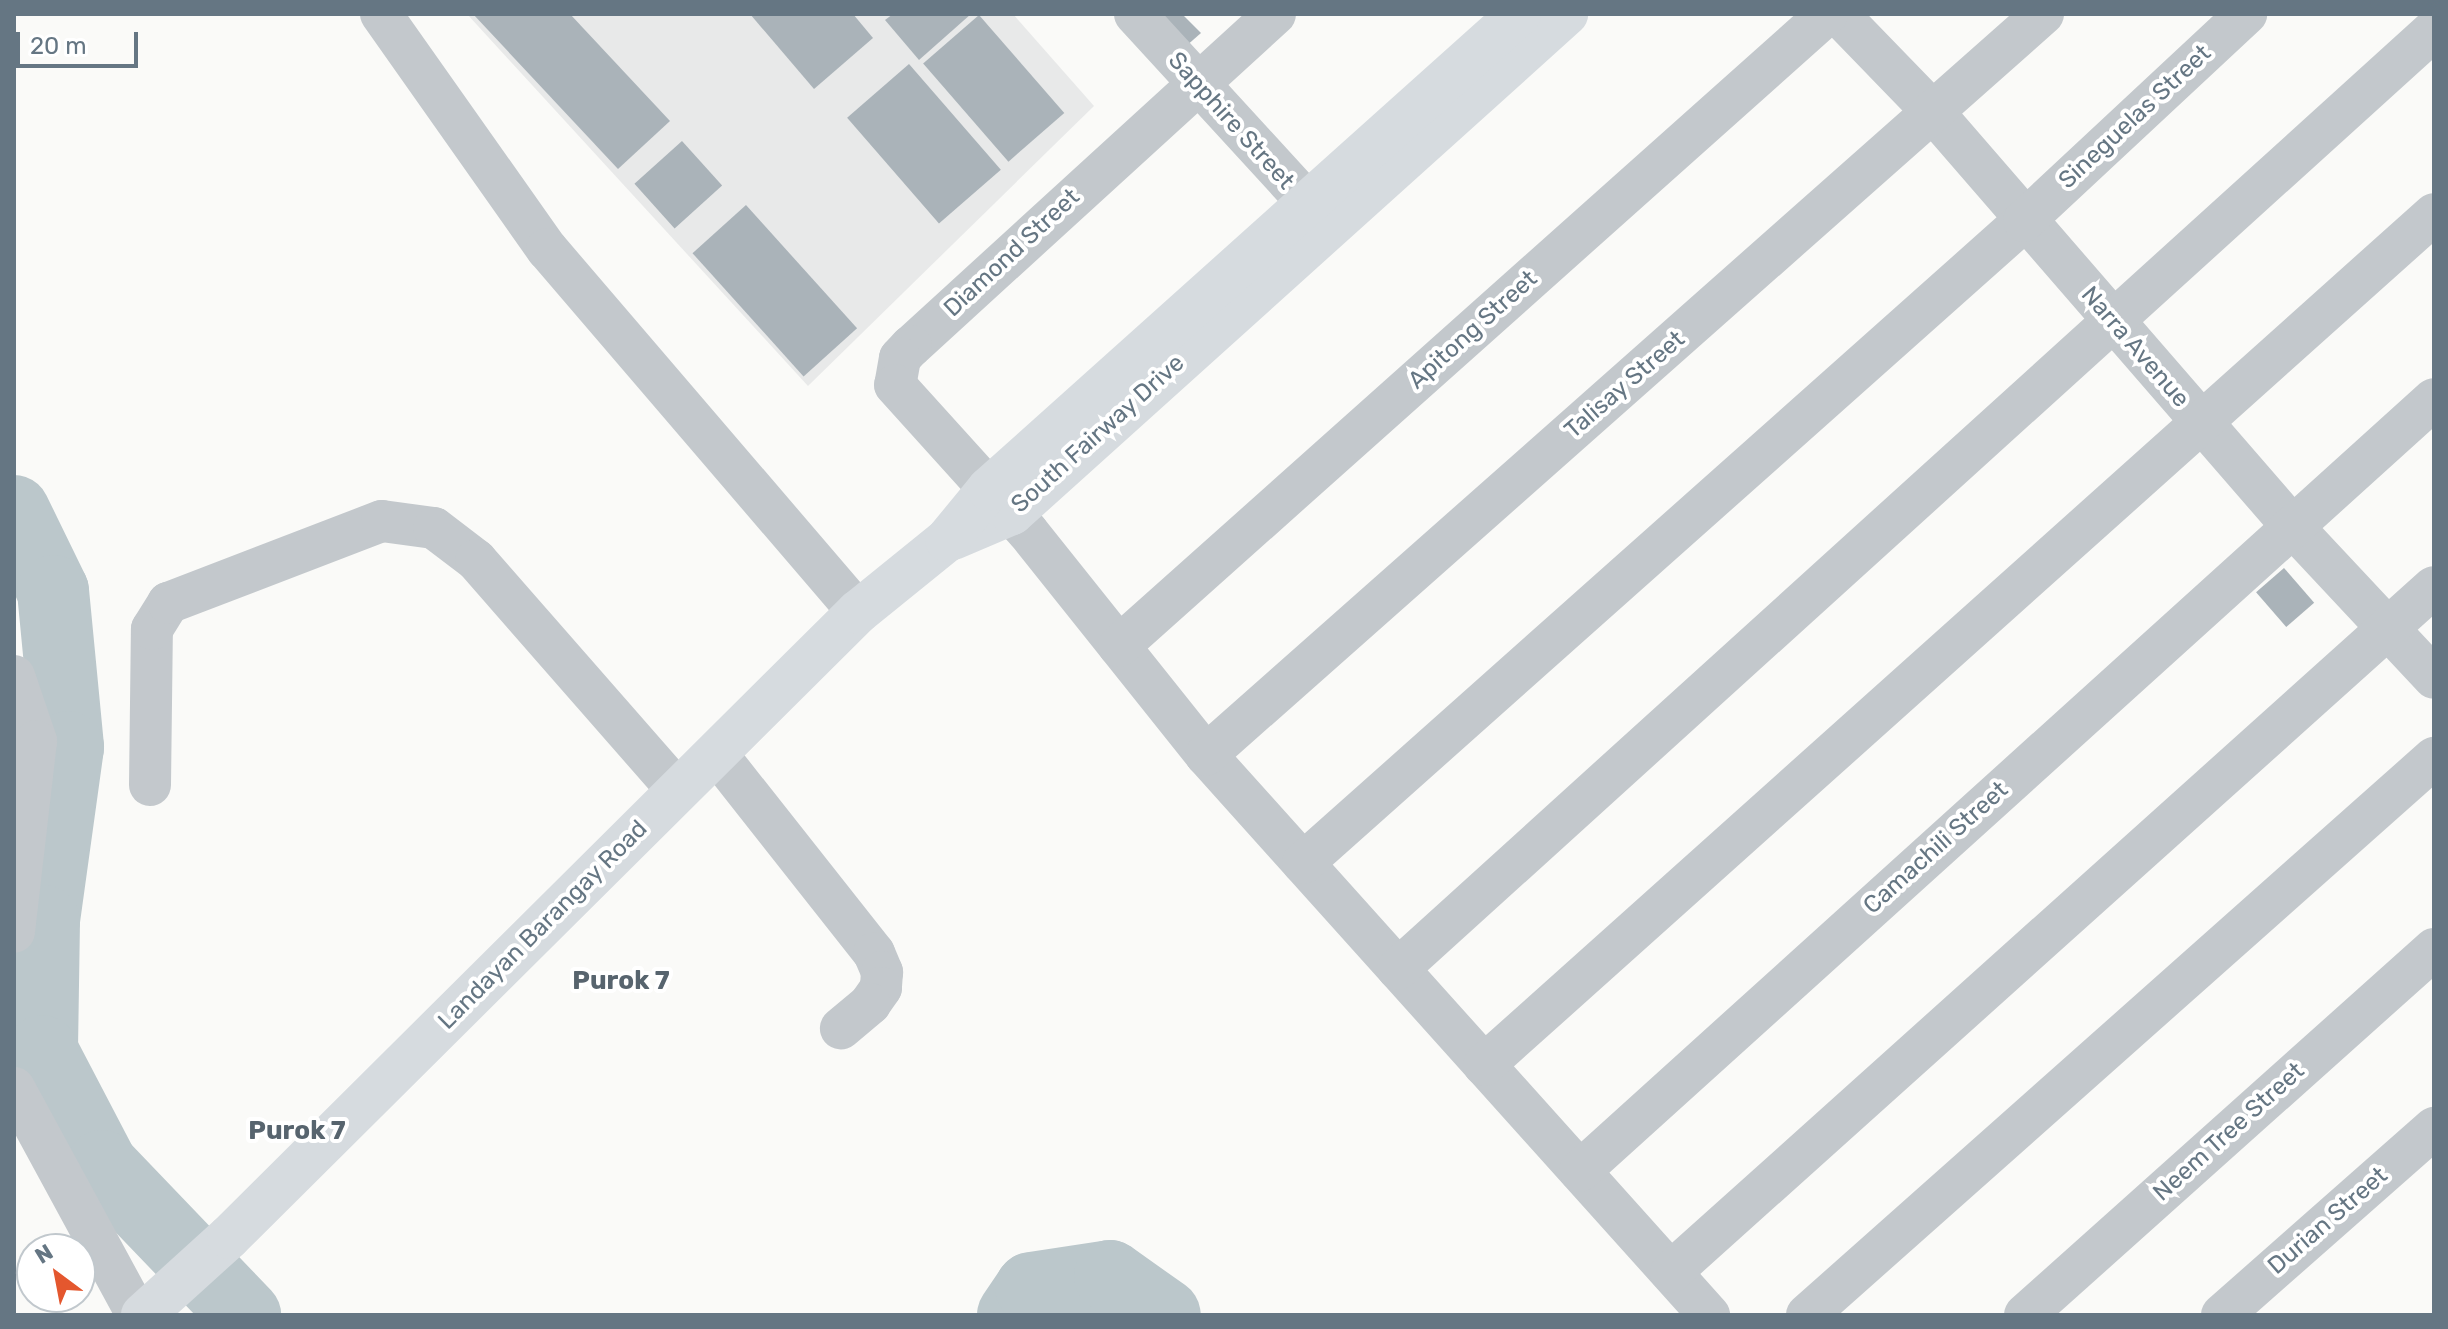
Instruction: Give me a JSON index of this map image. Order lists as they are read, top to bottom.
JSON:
{
  "streets": {
    "street": [
      "Sineguelas Street",
      "Sapphire Street",
      "Diamond Street",
      "Apitong Street",
      "Narra Avenue",
      "Talisay Street",
      "South Fairway Drive",
      "Camachili Street",
      "Landayan Barangay Road",
      "Neem Tree Street",
      "Durian Street"
    ]
  },
  "crossings": [
    ["Sineguelas Street", "Diamond Street"],
    ["Sineguelas Street", "Narra Avenue"],
    ["Sapphire Street", "Diamond Street"],
    ["Sapphire Street", "South Fairway Drive"],
    ["Diamond Street", "Apitong Street"],
    ["Diamond Street", "Talisay Street"],
    ["Diamond Street", "South Fairway Drive"],
    ["Diamond Street", "Camachili Street"],
    ["Narra Avenue", "Talisay Street"],
    ["Narra Avenue", "Camachili Street"],
    ["South Fairway Drive", "Landayan Barangay Road"]
  ],
  "districts": ["Purok 7", "Purok 7"],
  "scale_bar": "20 m",
  "north": "top left"
}
